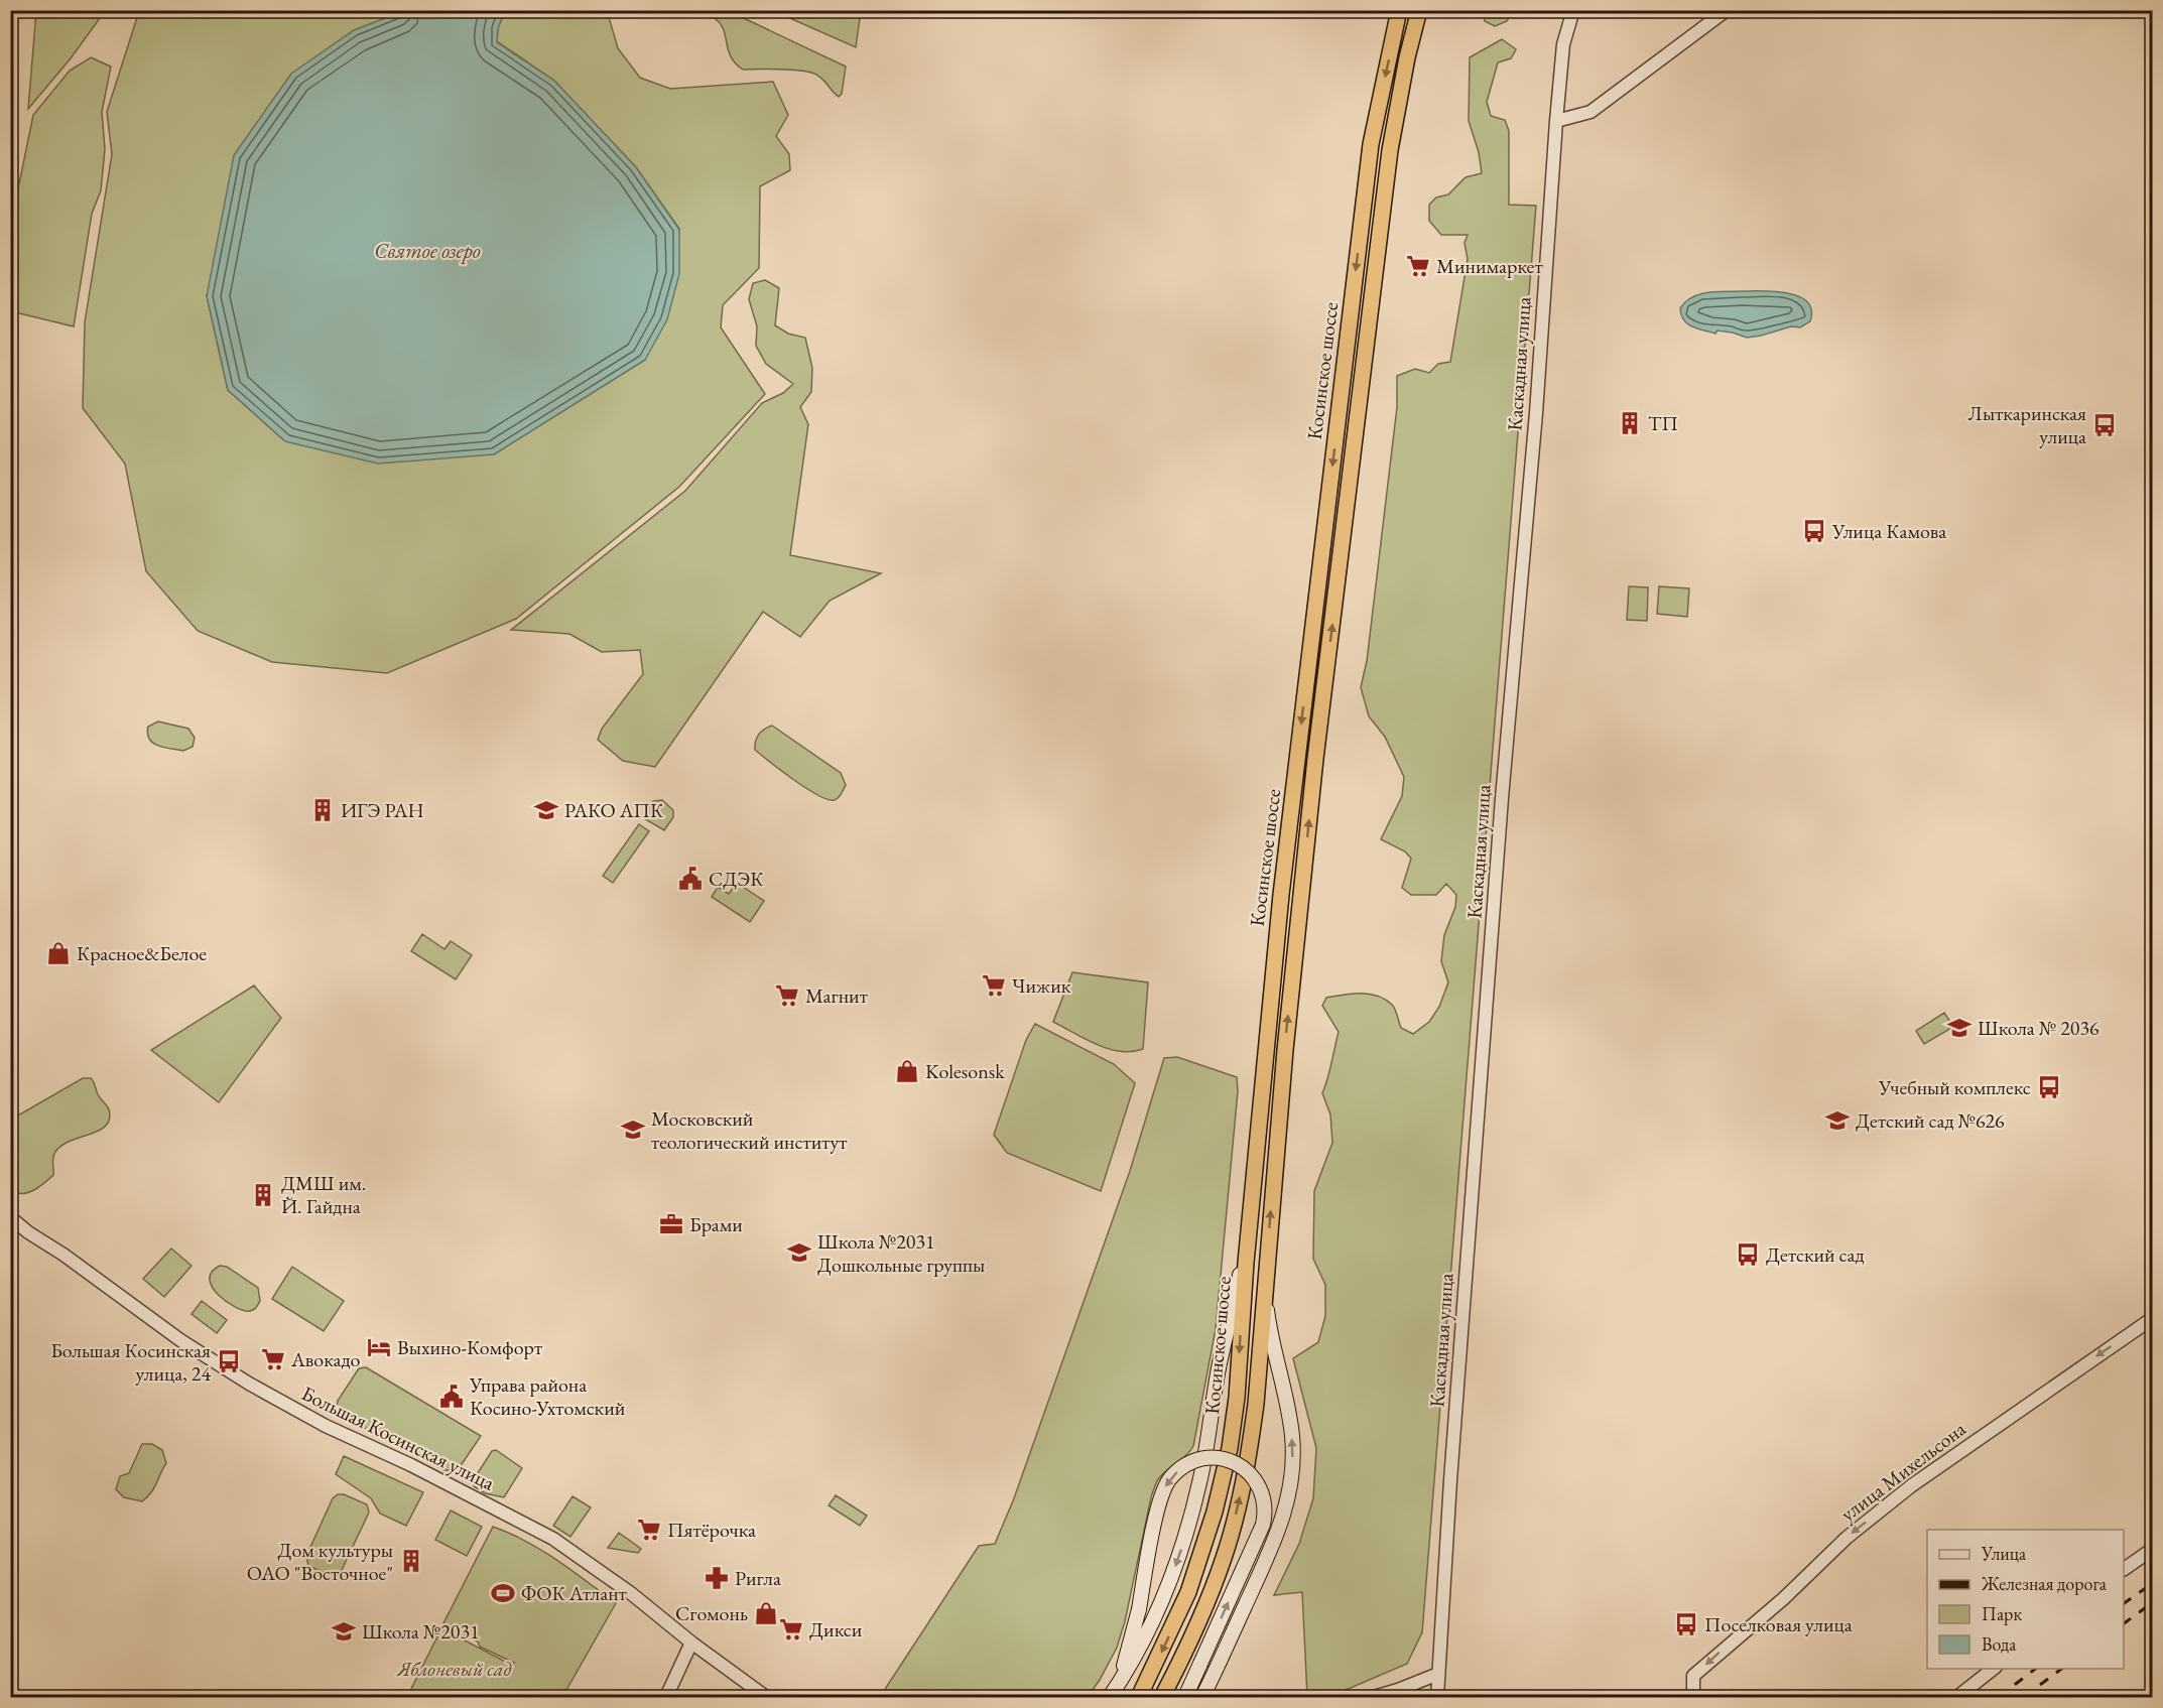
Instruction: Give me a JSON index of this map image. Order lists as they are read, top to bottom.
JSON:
{
  "streets": {
    "highway": ["Косинское шоссе"],
    "street": ["Каскадная улица", "Большая Косинская улица", "улица Михельсона"]
  },
  "one_way": ["улица Михельсона"],
  "water": ["Святое озеро"],
  "parks": ["Яблоневый сад"],
  "places": {
    "supermarket": [
      "Минимаркет",
      "Чижик",
      "Магнит",
      "Авокадо",
      "Пятёрочка",
      "Дикси"
    ],
    "building": [
      "ТП",
      "ИГЭ РАН",
      "ДМШ им. Й. Гайдна",
      "Дом культуры ОАО \"Восточное\""
    ],
    "bus stop": [
      "Лыткаринская улица",
      "Улица Камова",
      "Учебный комплекс",
      "Детский сад",
      "Большая Косинская улица, 24",
      "Поселковая улица"
    ],
    "school or university": [
      "РАКО АПК",
      "Школа № 2036",
      "Детский сад №626",
      "Московский теологический институт",
      "Школа №2031 Дошкольные группы",
      "Школа №2031"
    ],
    "public building": ["СДЭК", "Управа района Косино-Ухтомский"],
    "shop": ["Красное&Белое", "Kolesonsk", "Сгомонь"],
    "office": ["Брами"],
    "hotel": ["Выхино-Комфорт"],
    "pharmacy": ["Ригла"],
    "sports": ["ФОК Атлант"]
  },
  "legend": [
    "Улица",
    "Железная дорога",
    "Парк",
    "Вода"
  ]
}
